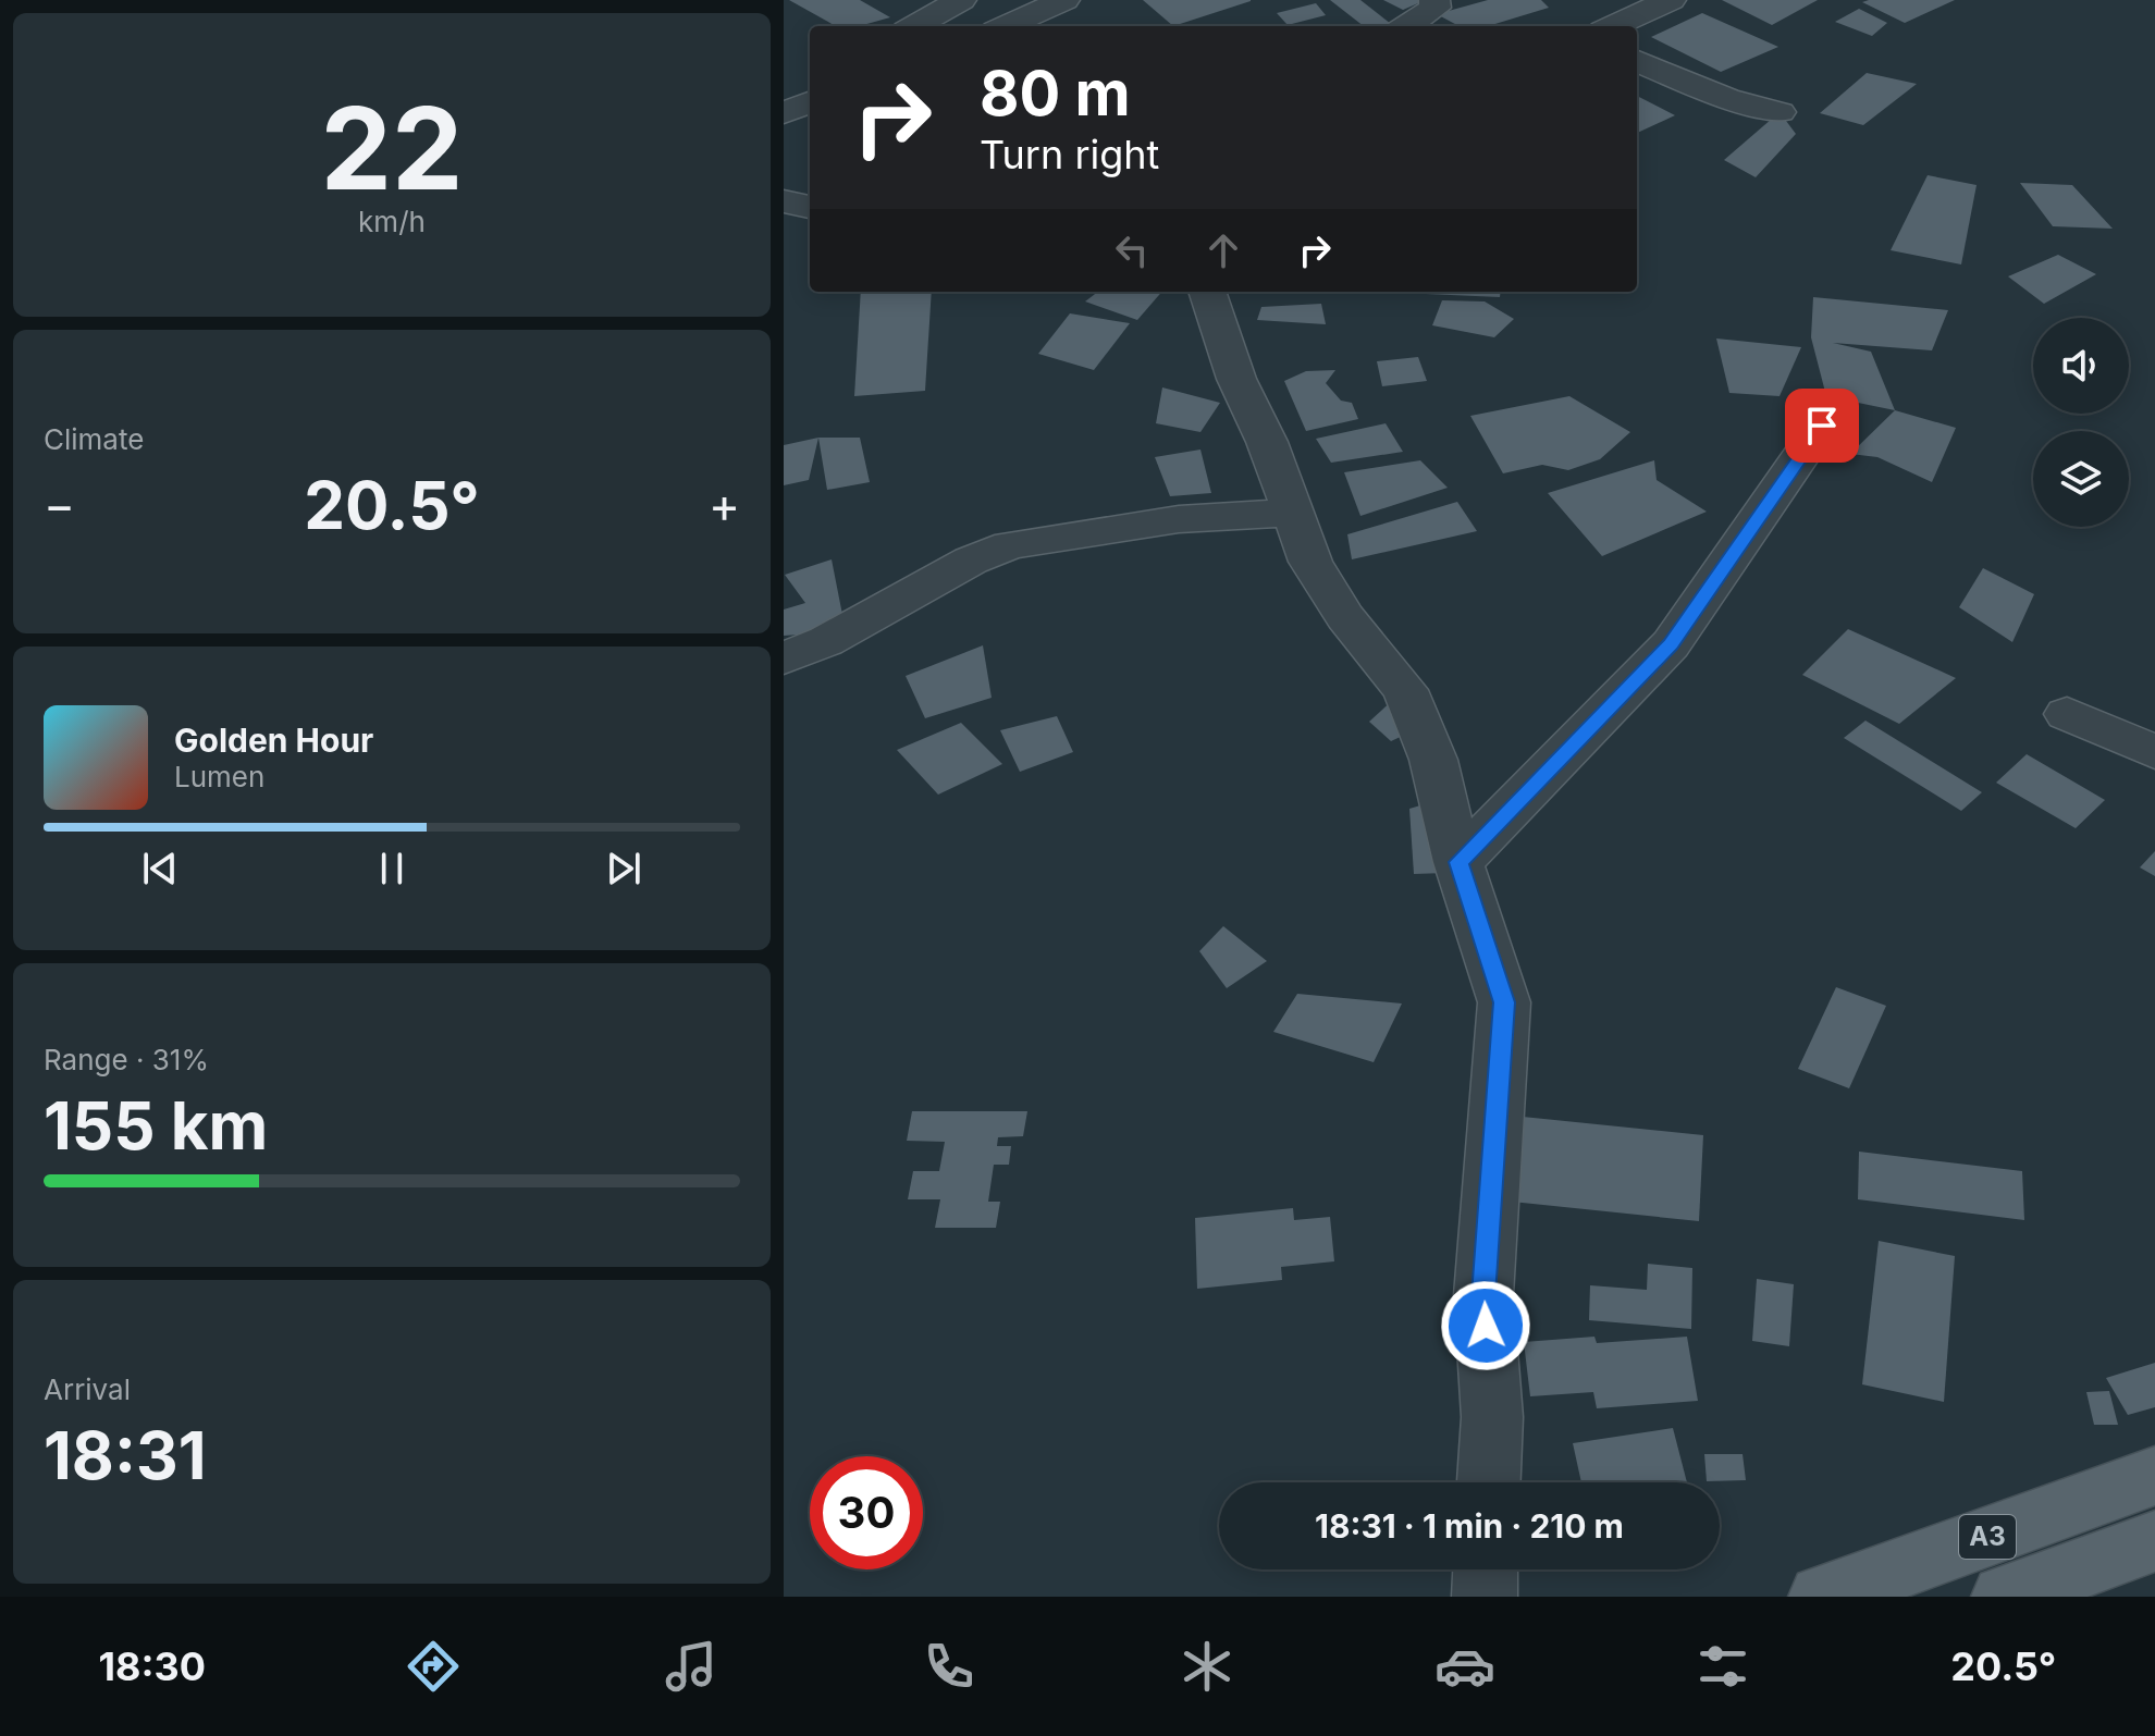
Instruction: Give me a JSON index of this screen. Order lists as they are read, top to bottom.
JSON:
{
  "streets": {
    "main road": ["A3"]
  },
  "page": {
    "tile": [
      ["22", "km/h"],
      "Climate",
      ["Range · 31%", "155 km"],
      ["Arrival", "18:31"]
    ],
    "turn": ["80 m", "Turn right"],
    "heat": ["−", "20.5°", "+"],
    "song": ["Golden Hour", "Lumen"],
    "limit": "30",
    "trip": "18:31 · 1 min · 210 m",
    "tabs": ["18:30", "20.5°"]
  }
}
